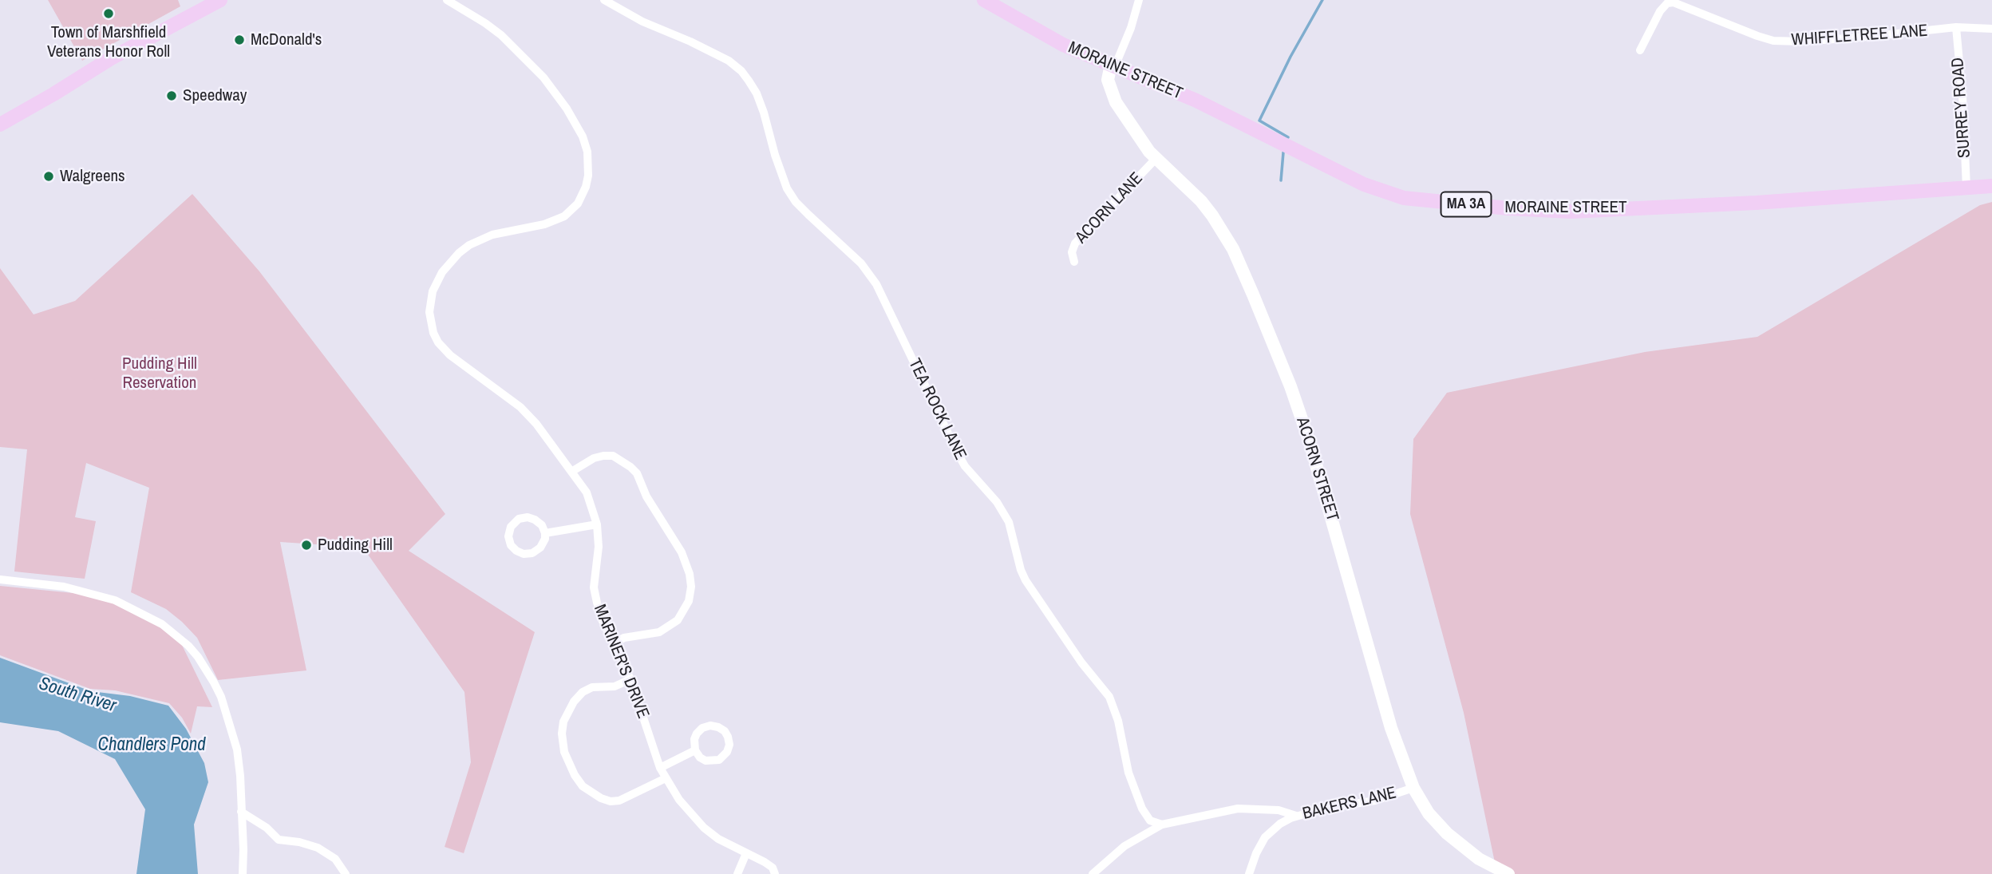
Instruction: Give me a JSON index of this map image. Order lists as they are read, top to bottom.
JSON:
{
  "streets": {
    "main road": ["MORAINE STREET", "MA 3A", "ACORN STREET"],
    "street": [
      "WHIFFLETREE LANE",
      "SURREY ROAD",
      "ACORN LANE",
      "TEA ROCK LANE",
      "MARINER'S DRIVE",
      "BAKERS LANE"
    ]
  },
  "crossings": [
    ["WHIFFLETREE LANE", "SURREY ROAD"],
    ["MORAINE STREET", "SURREY ROAD"],
    ["MORAINE STREET", "ACORN STREET"],
    ["ACORN LANE", "ACORN STREET"],
    ["ACORN STREET", "BAKERS LANE"]
  ],
  "water": ["South River", "Chandlers Pond"],
  "parks": ["Pudding Hill Reservation"],
  "places": [
    "Town of Marshfield Veterans Honor Roll",
    "McDonald's",
    "Speedway",
    "Walgreens",
    "Pudding Hill"
  ]
}
